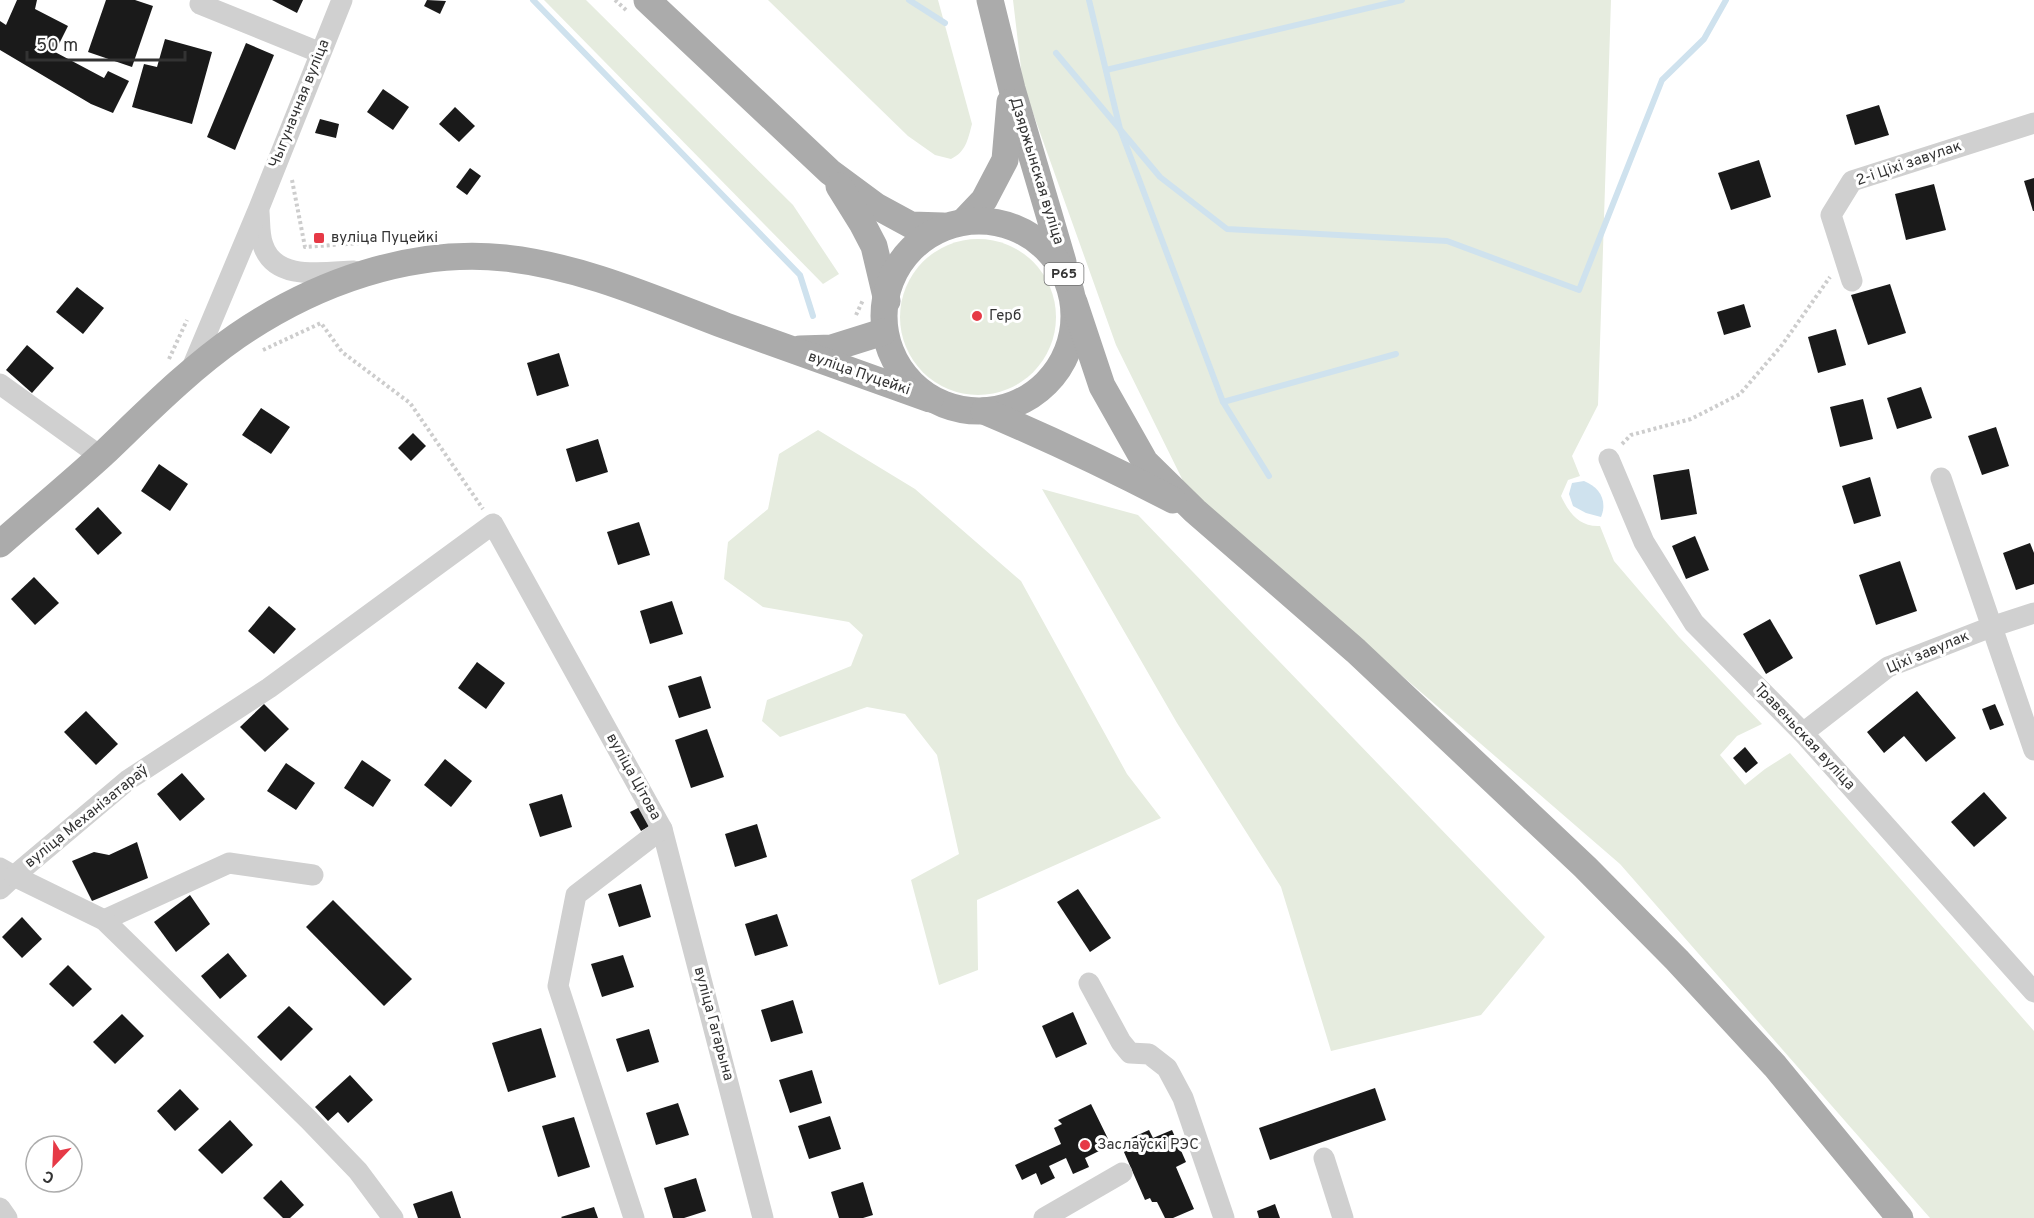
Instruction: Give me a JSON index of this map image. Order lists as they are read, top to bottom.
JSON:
{
  "streets": {
    "main road": ["Дзяржынская вуліца", "Р65", "вуліца Пуцейкі"],
    "street": [
      "Чыгуначная вуліца",
      "2-і Ціхі завулак",
      "Ціхі завулак",
      "Травеньская вуліца",
      "вуліца Цітова",
      "вуліца Механізатараў",
      "вуліца Гагарына"
    ]
  },
  "crossings": [
    ["Чыгуначная вуліца", "вуліца Пуцейкі"],
    ["Дзяржынская вуліца", "Р65"],
    ["Дзяржынская вуліца", "вуліца Пуцейкі"],
    ["Р65", "вуліца Пуцейкі"],
    ["Ціхі завулак", "Травеньская вуліца"],
    ["вуліца Цітова", "вуліца Механізатараў"],
    ["вуліца Цітова", "вуліца Гагарына"]
  ],
  "places": {
    "transit": ["вуліца Пуцейкі"],
    "other": ["Герб", "Заслаўскі РЭС"]
  },
  "scale_bar": "50 m",
  "north": "bottom left"
}
